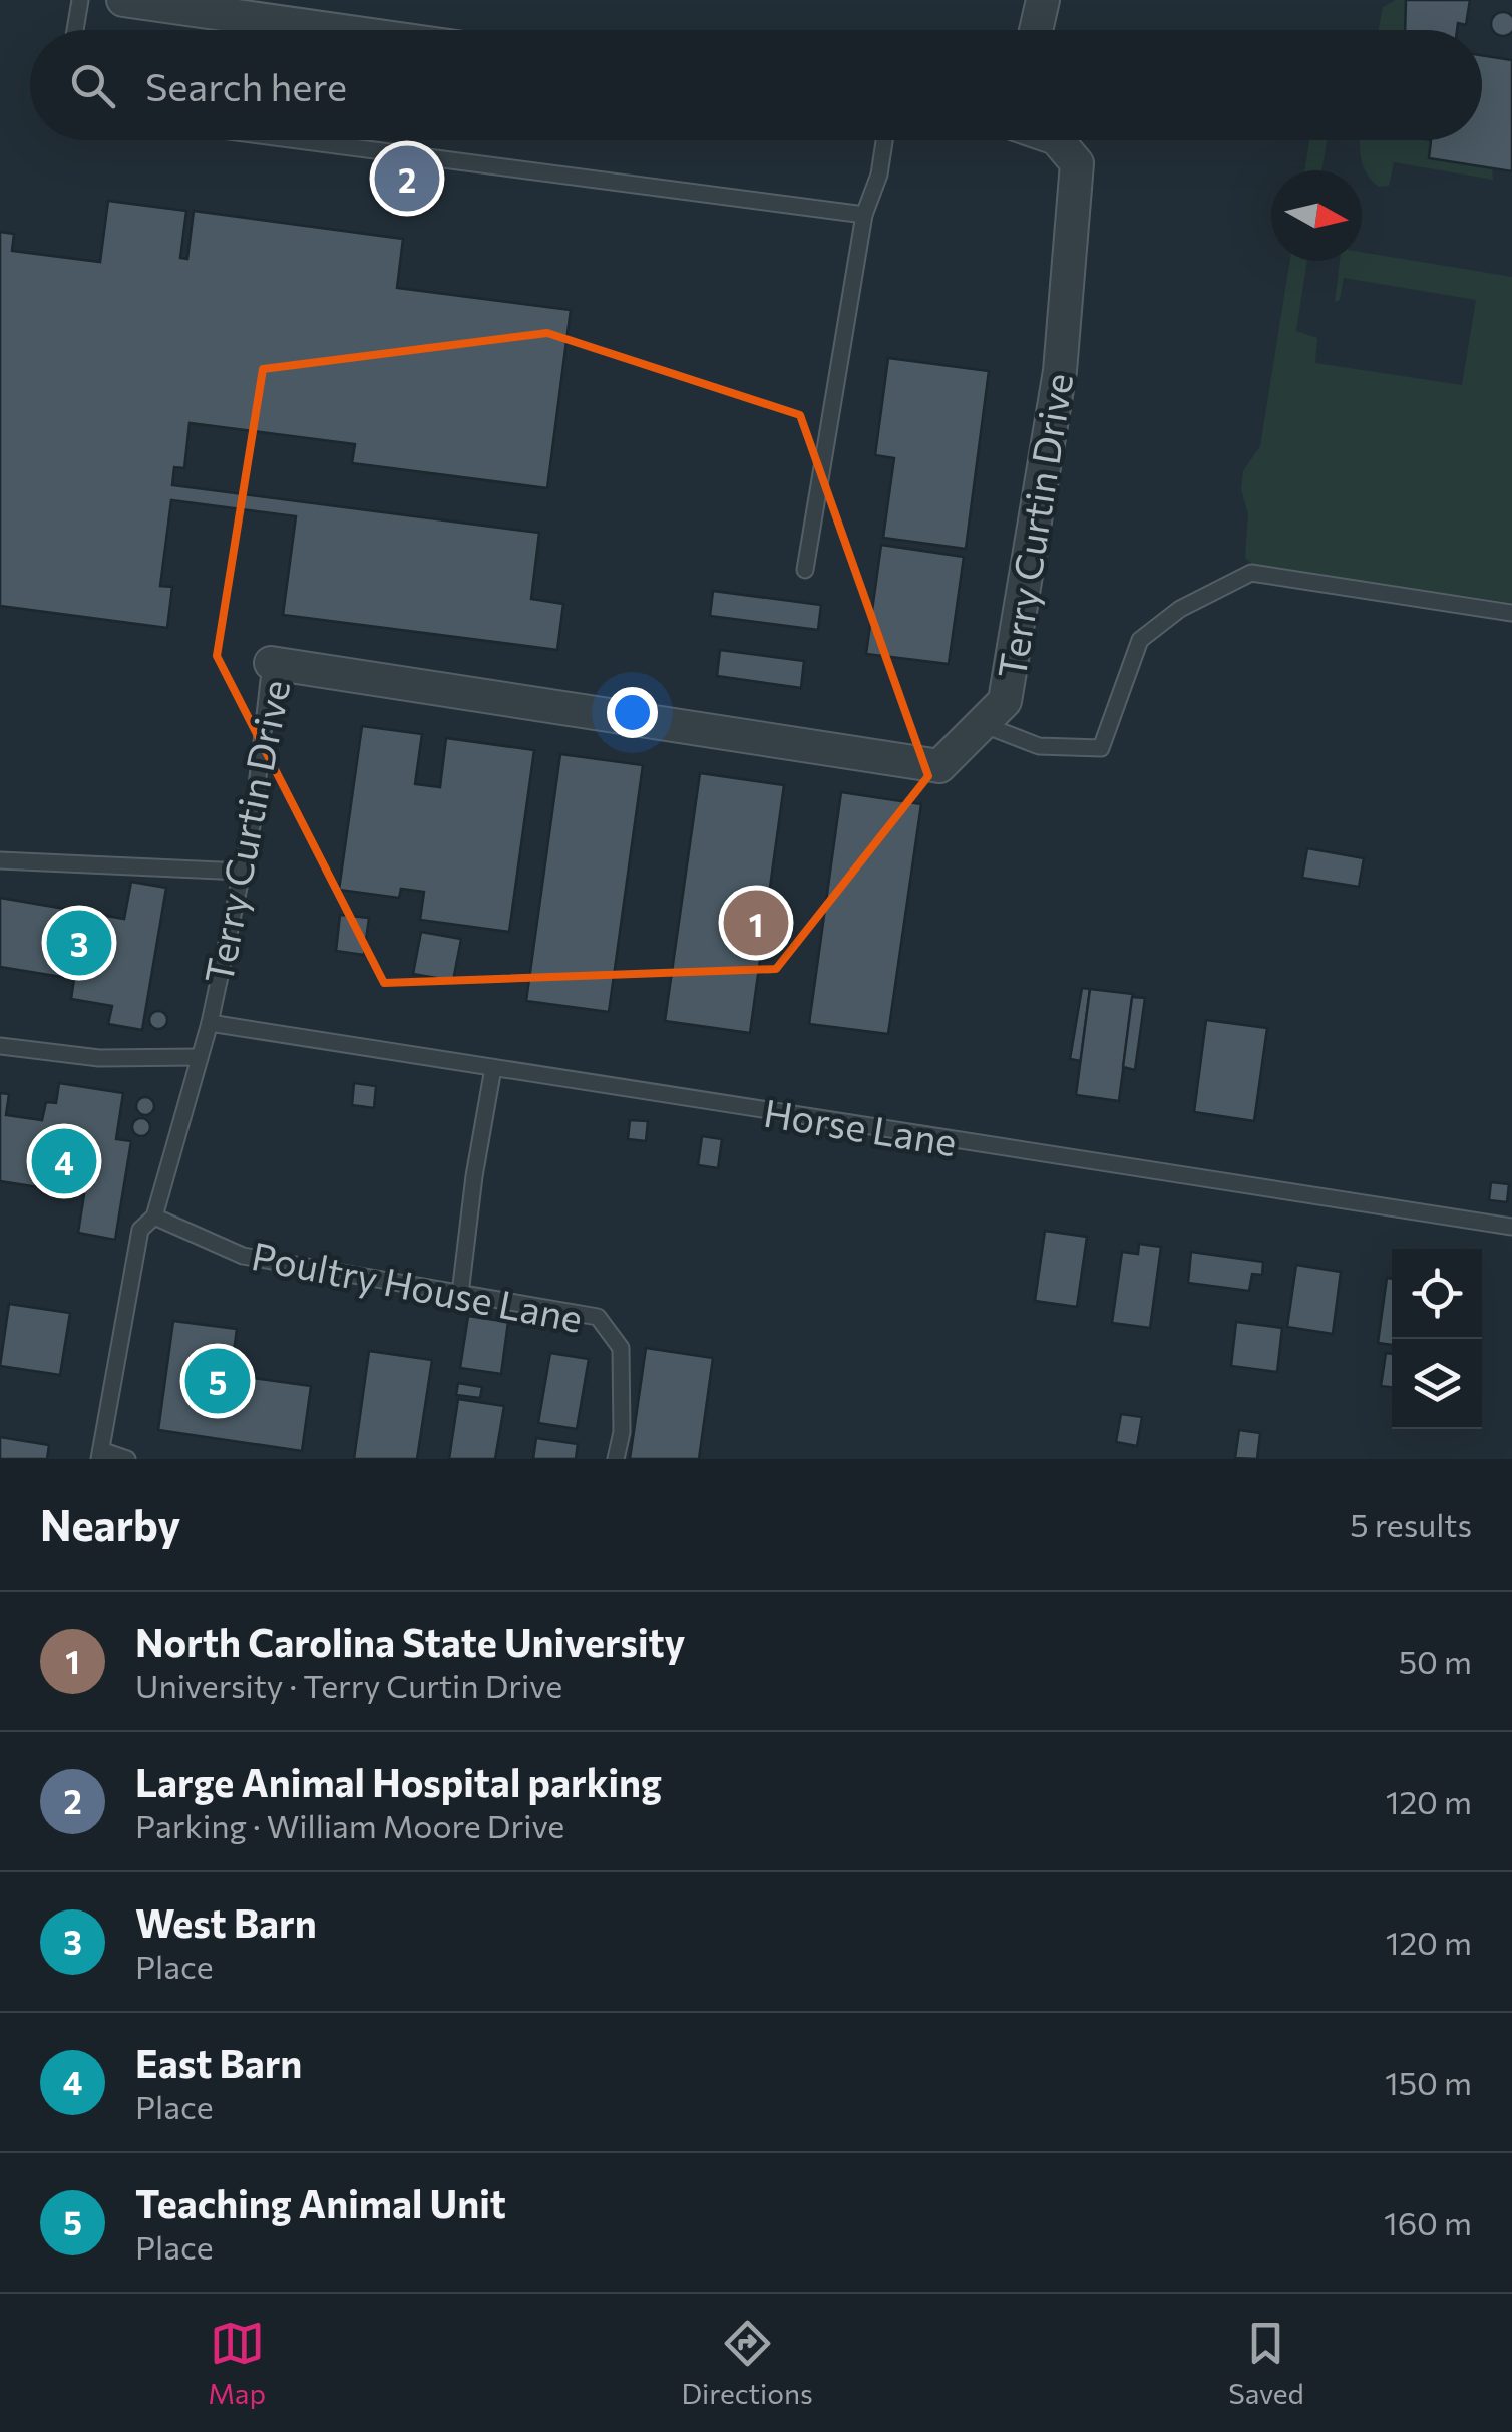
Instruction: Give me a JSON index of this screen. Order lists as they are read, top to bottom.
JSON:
{
  "streets": {
    "street": ["Terry Curtin Drive"],
    "lane": ["Horse Lane", "Poultry House Lane"]
  },
  "crossings": [
    ["Terry Curtin Drive", "Horse Lane"],
    ["Terry Curtin Drive", "Poultry House Lane"]
  ],
  "north": "right",
  "page": {
    "search": "Search here",
    "pins": [
      "2",
      "1",
      "3",
      "4",
      "5"
    ],
    "heading": ["Nearby", "5 results"],
    "list": [
      {
        "mark": "1",
        "name": "North Carolina State University",
        "note": "University · Terry Curtin Drive",
        "value": "50 m"
      },
      {
        "mark": "2",
        "name": "Large Animal Hospital parking",
        "note": "Parking · William Moore Drive",
        "value": "120 m"
      },
      {
        "mark": "3",
        "name": "West Barn",
        "note": "Place",
        "value": "120 m"
      },
      {
        "mark": "4",
        "name": "East Barn",
        "note": "Place",
        "value": "150 m"
      },
      {
        "mark": "5",
        "name": "Teaching Animal Unit",
        "note": "Place",
        "value": "160 m"
      }
    ],
    "nav": ["Map", "Directions", "Saved"]
  }
}
